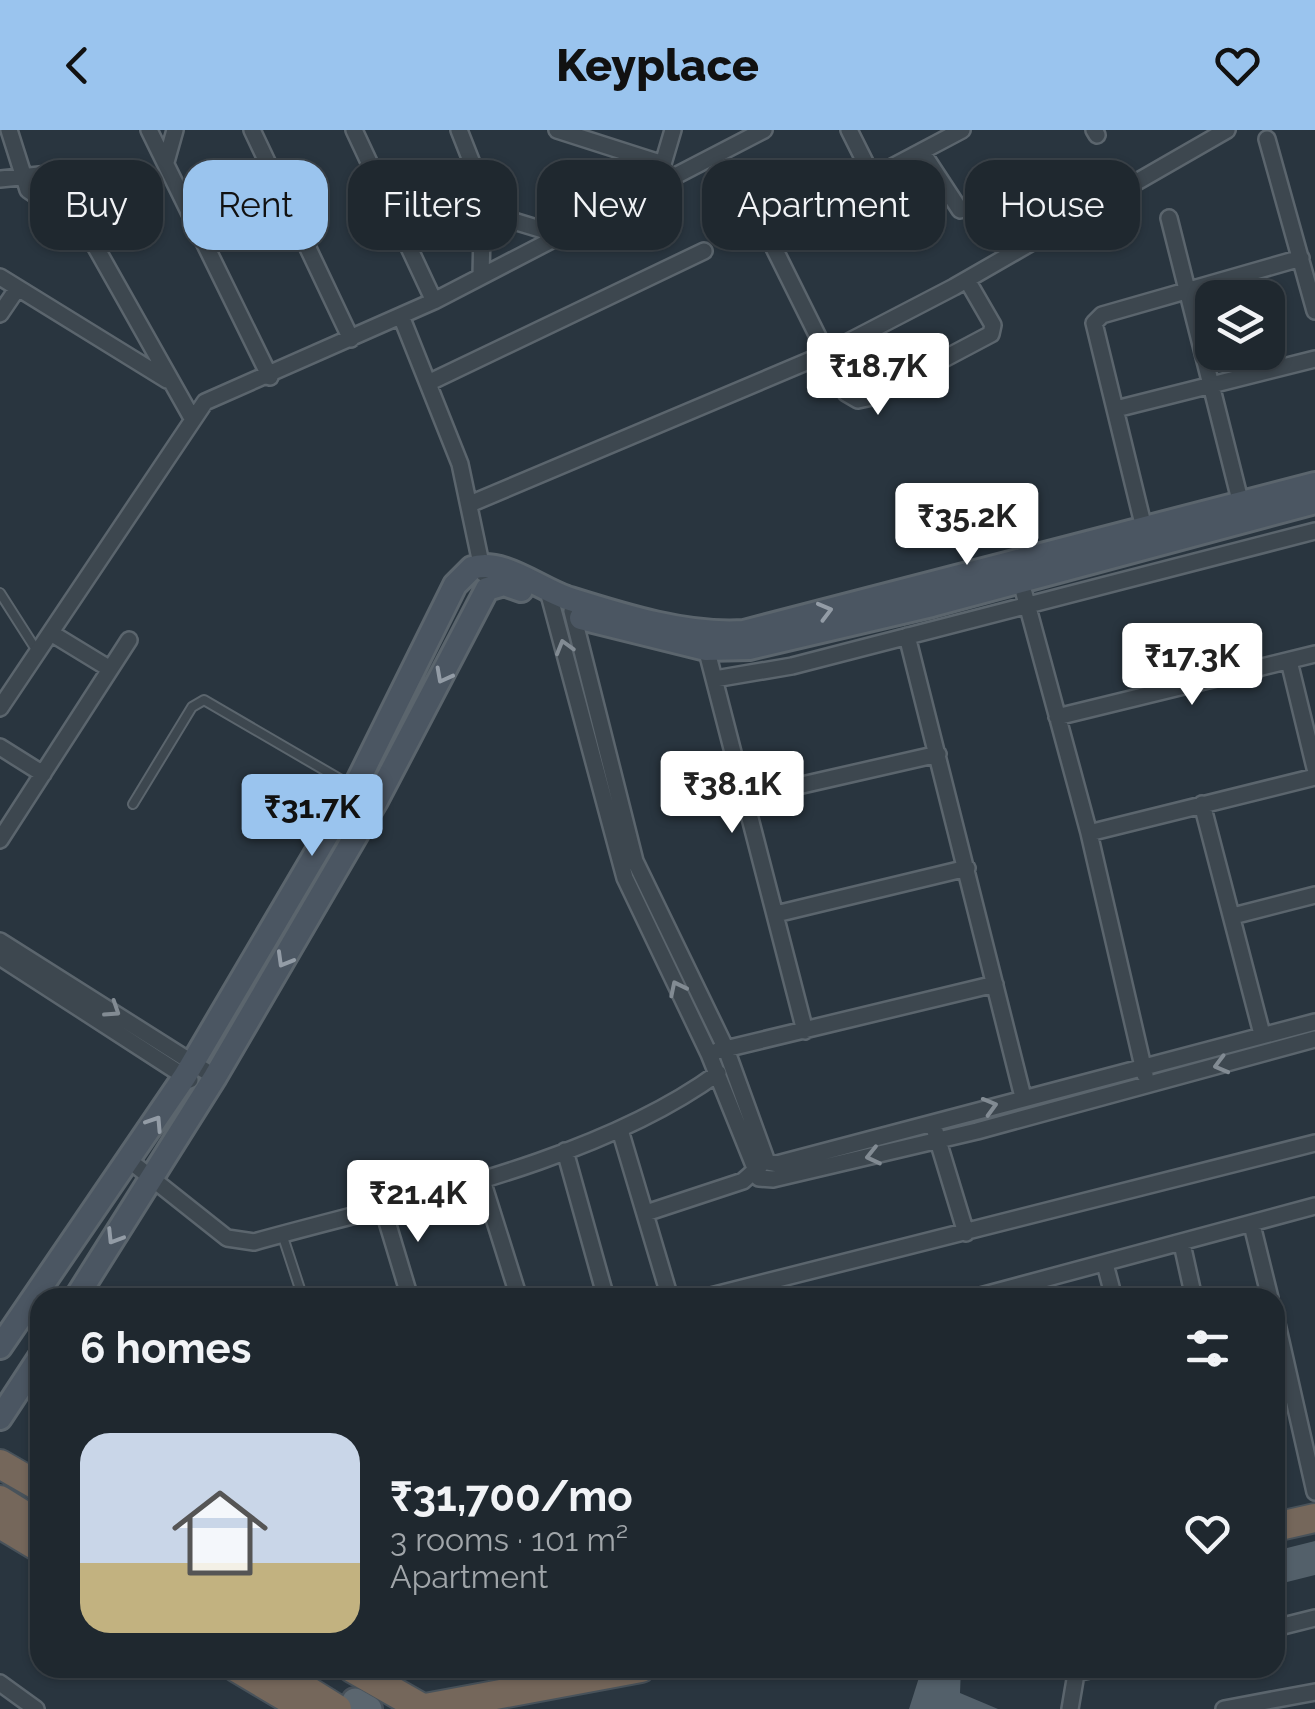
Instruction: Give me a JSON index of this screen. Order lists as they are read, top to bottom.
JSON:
{
  "page": {
    "header": "Keyplace",
    "chip": [
      "Buy",
      "Rent",
      "Filters",
      "New",
      "Apartment",
      "House"
    ],
    "price": [
      "₹18.7K",
      "₹35.2K",
      "₹17.3K",
      "₹38.1K",
      "₹31.7K",
      "₹21.4K"
    ],
    "heading": "6 homes",
    "list": [
      {
        "name": "₹31,700/mo",
        "note": "3 rooms · 101 m² · Apartment"
      }
    ]
  }
}
